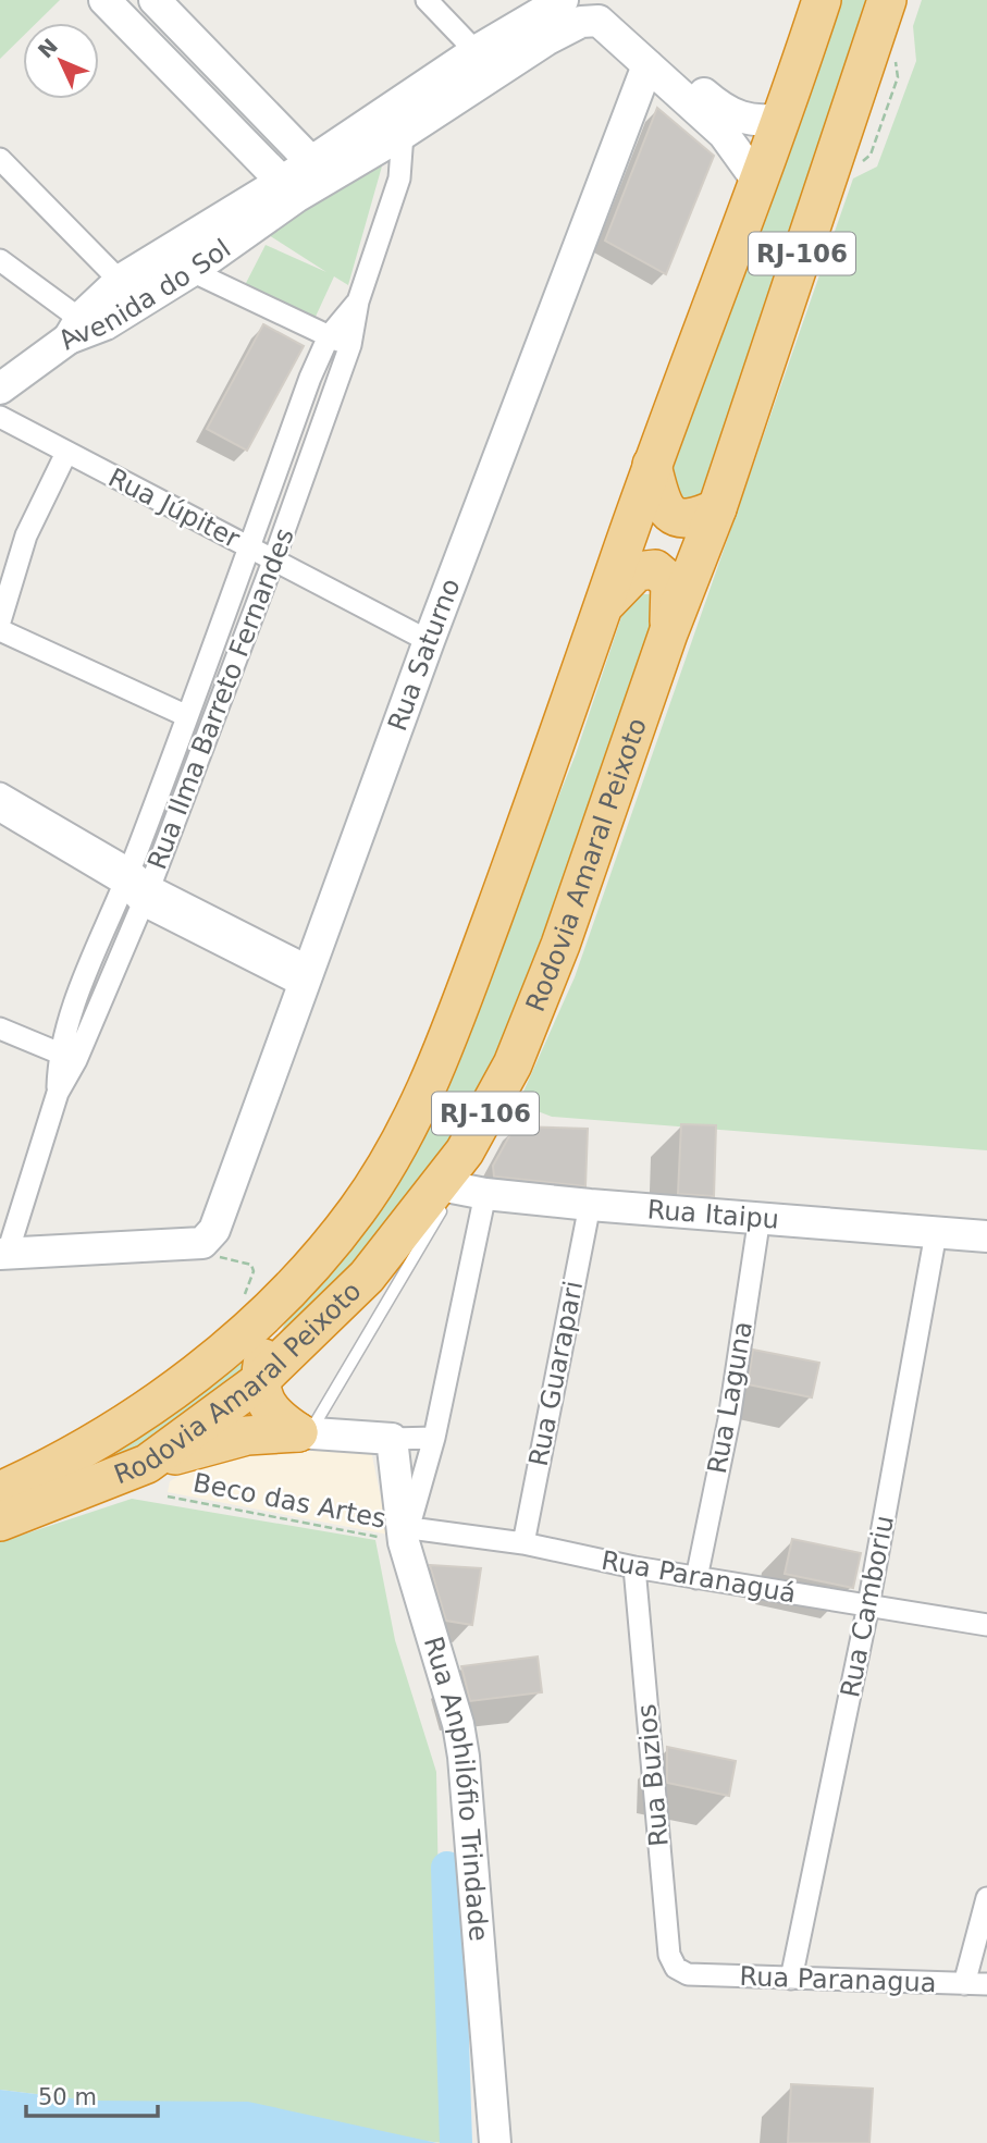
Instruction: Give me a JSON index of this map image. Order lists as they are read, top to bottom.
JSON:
{
  "streets": {
    "highway": ["RJ-106", "Rodovia Amaral Peixoto"],
    "street": [
      "Avenida do Sol",
      "Rua Júpiter",
      "Rua Saturno",
      "Rua Ilma Barreto Fernandes",
      "Rua Itaipu",
      "Rua Guarapari",
      "Rua Laguna",
      "Rua Paranaguá",
      "Rua Camboriu",
      "Rua Buzios",
      "Rua Anphilófio Trindade",
      "Rua Paranagua"
    ]
  },
  "crossings": [
    ["Avenida do Sol", "Rua Ilma Barreto Fernandes"],
    ["Rua Júpiter", "Rua Saturno"],
    ["Rua Júpiter", "Rua Ilma Barreto Fernandes"],
    ["Rodovia Amaral Peixoto", "Rua Itaipu"],
    ["Rua Itaipu", "Rua Guarapari"],
    ["Rua Itaipu", "Rua Laguna"],
    ["Rua Itaipu", "Rua Camboriu"],
    ["Rua Guarapari", "Rua Paranaguá"],
    ["Rua Laguna", "Rua Paranaguá"],
    ["Rua Paranaguá", "Rua Camboriu"],
    ["Rua Paranaguá", "Rua Buzios"],
    ["Rua Paranaguá", "Rua Anphilófio Trindade"],
    ["Rua Camboriu", "Rua Paranagua"],
    ["Rua Buzios", "Rua Paranagua"]
  ],
  "scale_bar": "50 m",
  "north": "top left"
}
